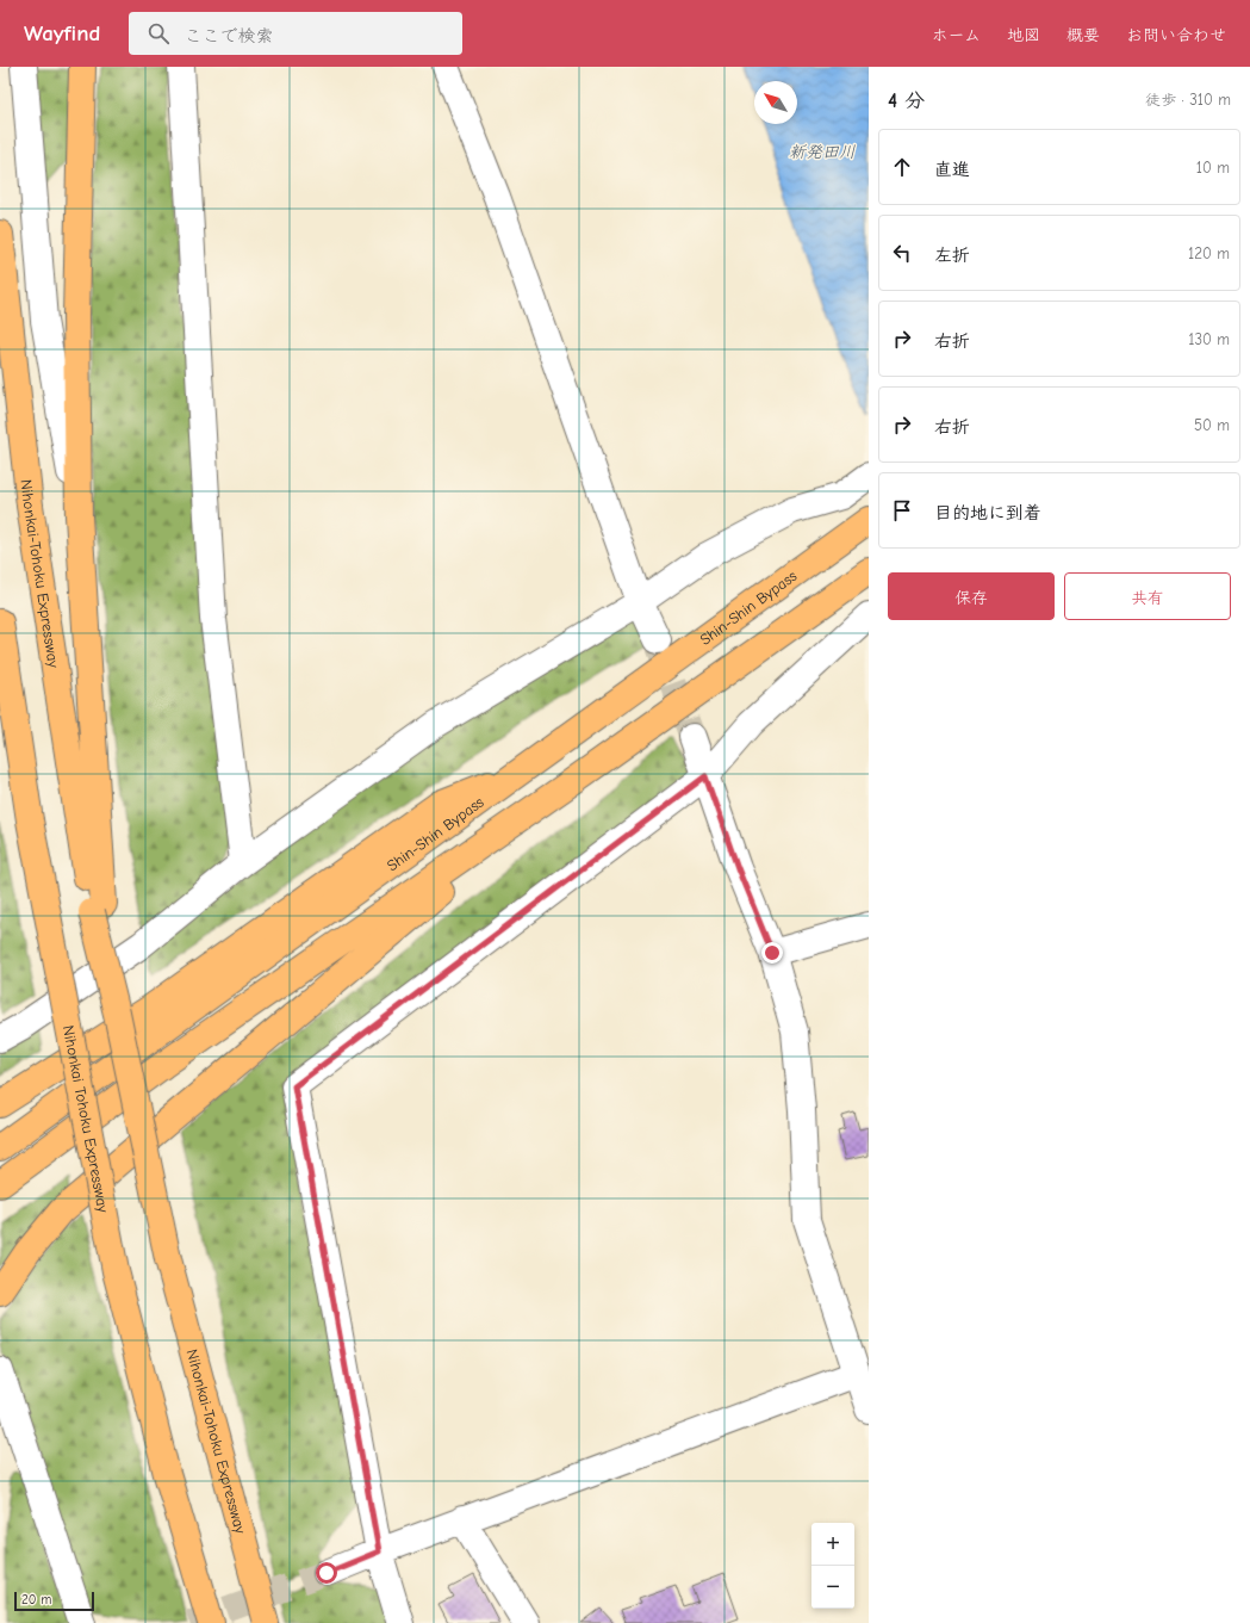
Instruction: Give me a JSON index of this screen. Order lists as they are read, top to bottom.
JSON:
{
  "streets": {
    "highway": ["Nihonkai-Tohoku Expressway", "Shin-Shin Bypass", "Nihonkai Tohoku Expressway"]
  },
  "water": ["新発田川"],
  "scale_bar": "20 m",
  "north": "top left",
  "page": {
    "header": "Wayfind",
    "search": "ここで検索",
    "nav": [
      "ホーム",
      "地図",
      "概要",
      "お問い合わせ"
    ],
    "heading": ["4 分", "徒歩 · 310 m"],
    "list": [
      ["直進", "10 m"],
      ["左折", "120 m"],
      ["右折", "130 m"],
      ["右折", "50 m"],
      "目的地に到着"
    ],
    "buttons": ["保存", "共有"],
    "map_buttons": ["+", "−"],
    "scale": "20 m"
  }
}
